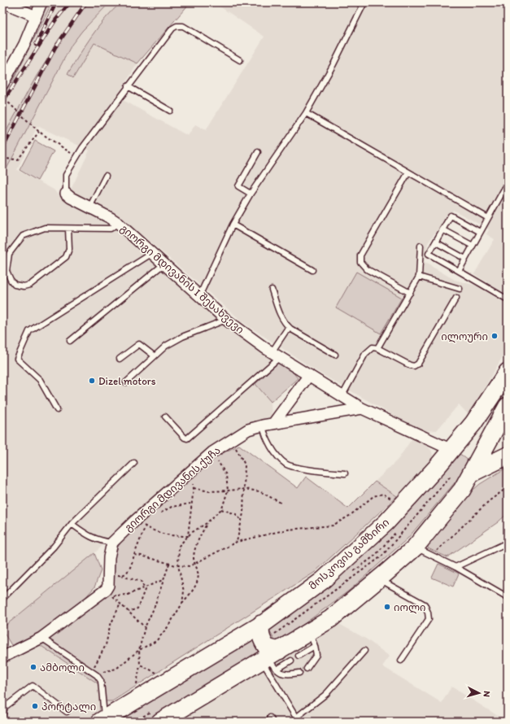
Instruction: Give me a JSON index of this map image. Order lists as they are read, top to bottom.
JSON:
{
  "streets": {
    "main road": ["მოსკოვის გამზირი"],
    "street": ["გიორგი მდივანის I შესახვევი", "გიორგი მდივანის ქუჩა"]
  },
  "crossings": [
    ["გიორგი მდივანის I შესახვევი", "გიორგი მდივანის ქუჩა"]
  ],
  "places": [
    "ილოური",
    "Dizel motors",
    "იოლი",
    "ამბოლი",
    "პორტალი"
  ],
  "north": "right"
}
